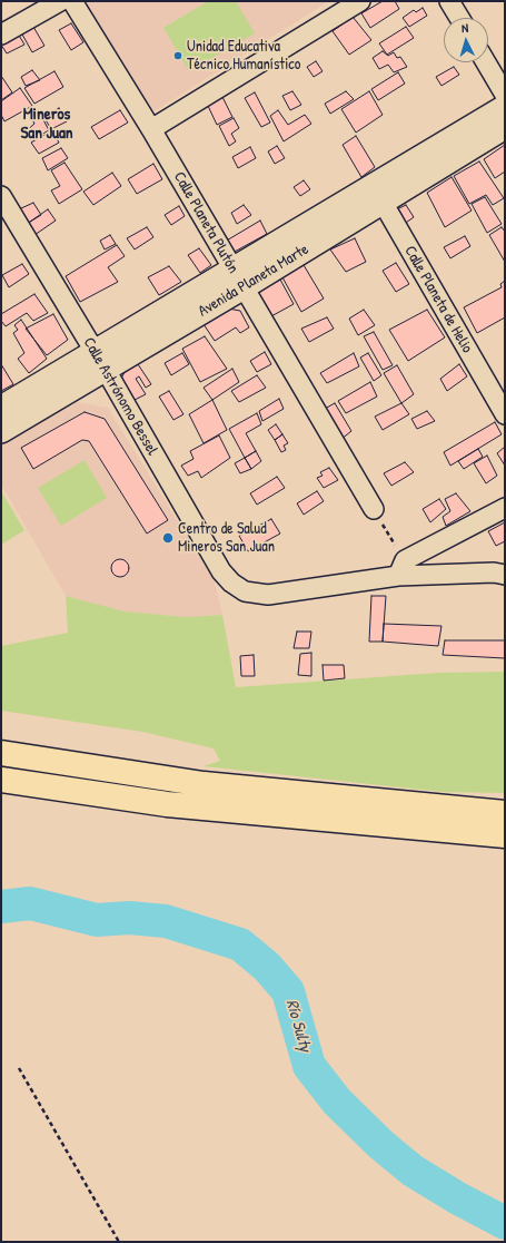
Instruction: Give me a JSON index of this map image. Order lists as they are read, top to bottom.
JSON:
{
  "streets": {
    "street": [
      "Calle Planeta Plutón",
      "Avenida Planeta Marte",
      "Calle Planeta de Helio",
      "Calle Astrónomo Bessel"
    ]
  },
  "crossings": [
    ["Calle Planeta Plutón", "Avenida Planeta Marte"],
    ["Avenida Planeta Marte", "Calle Planeta de Helio"],
    ["Avenida Planeta Marte", "Calle Astrónomo Bessel"]
  ],
  "districts": ["Mineros San Juan"],
  "water": ["Río Sulty"],
  "places": ["Unidad Educativa Técnico Humanístico", "Centro de Salud Mineros San Juan"],
  "north": "top"
}
